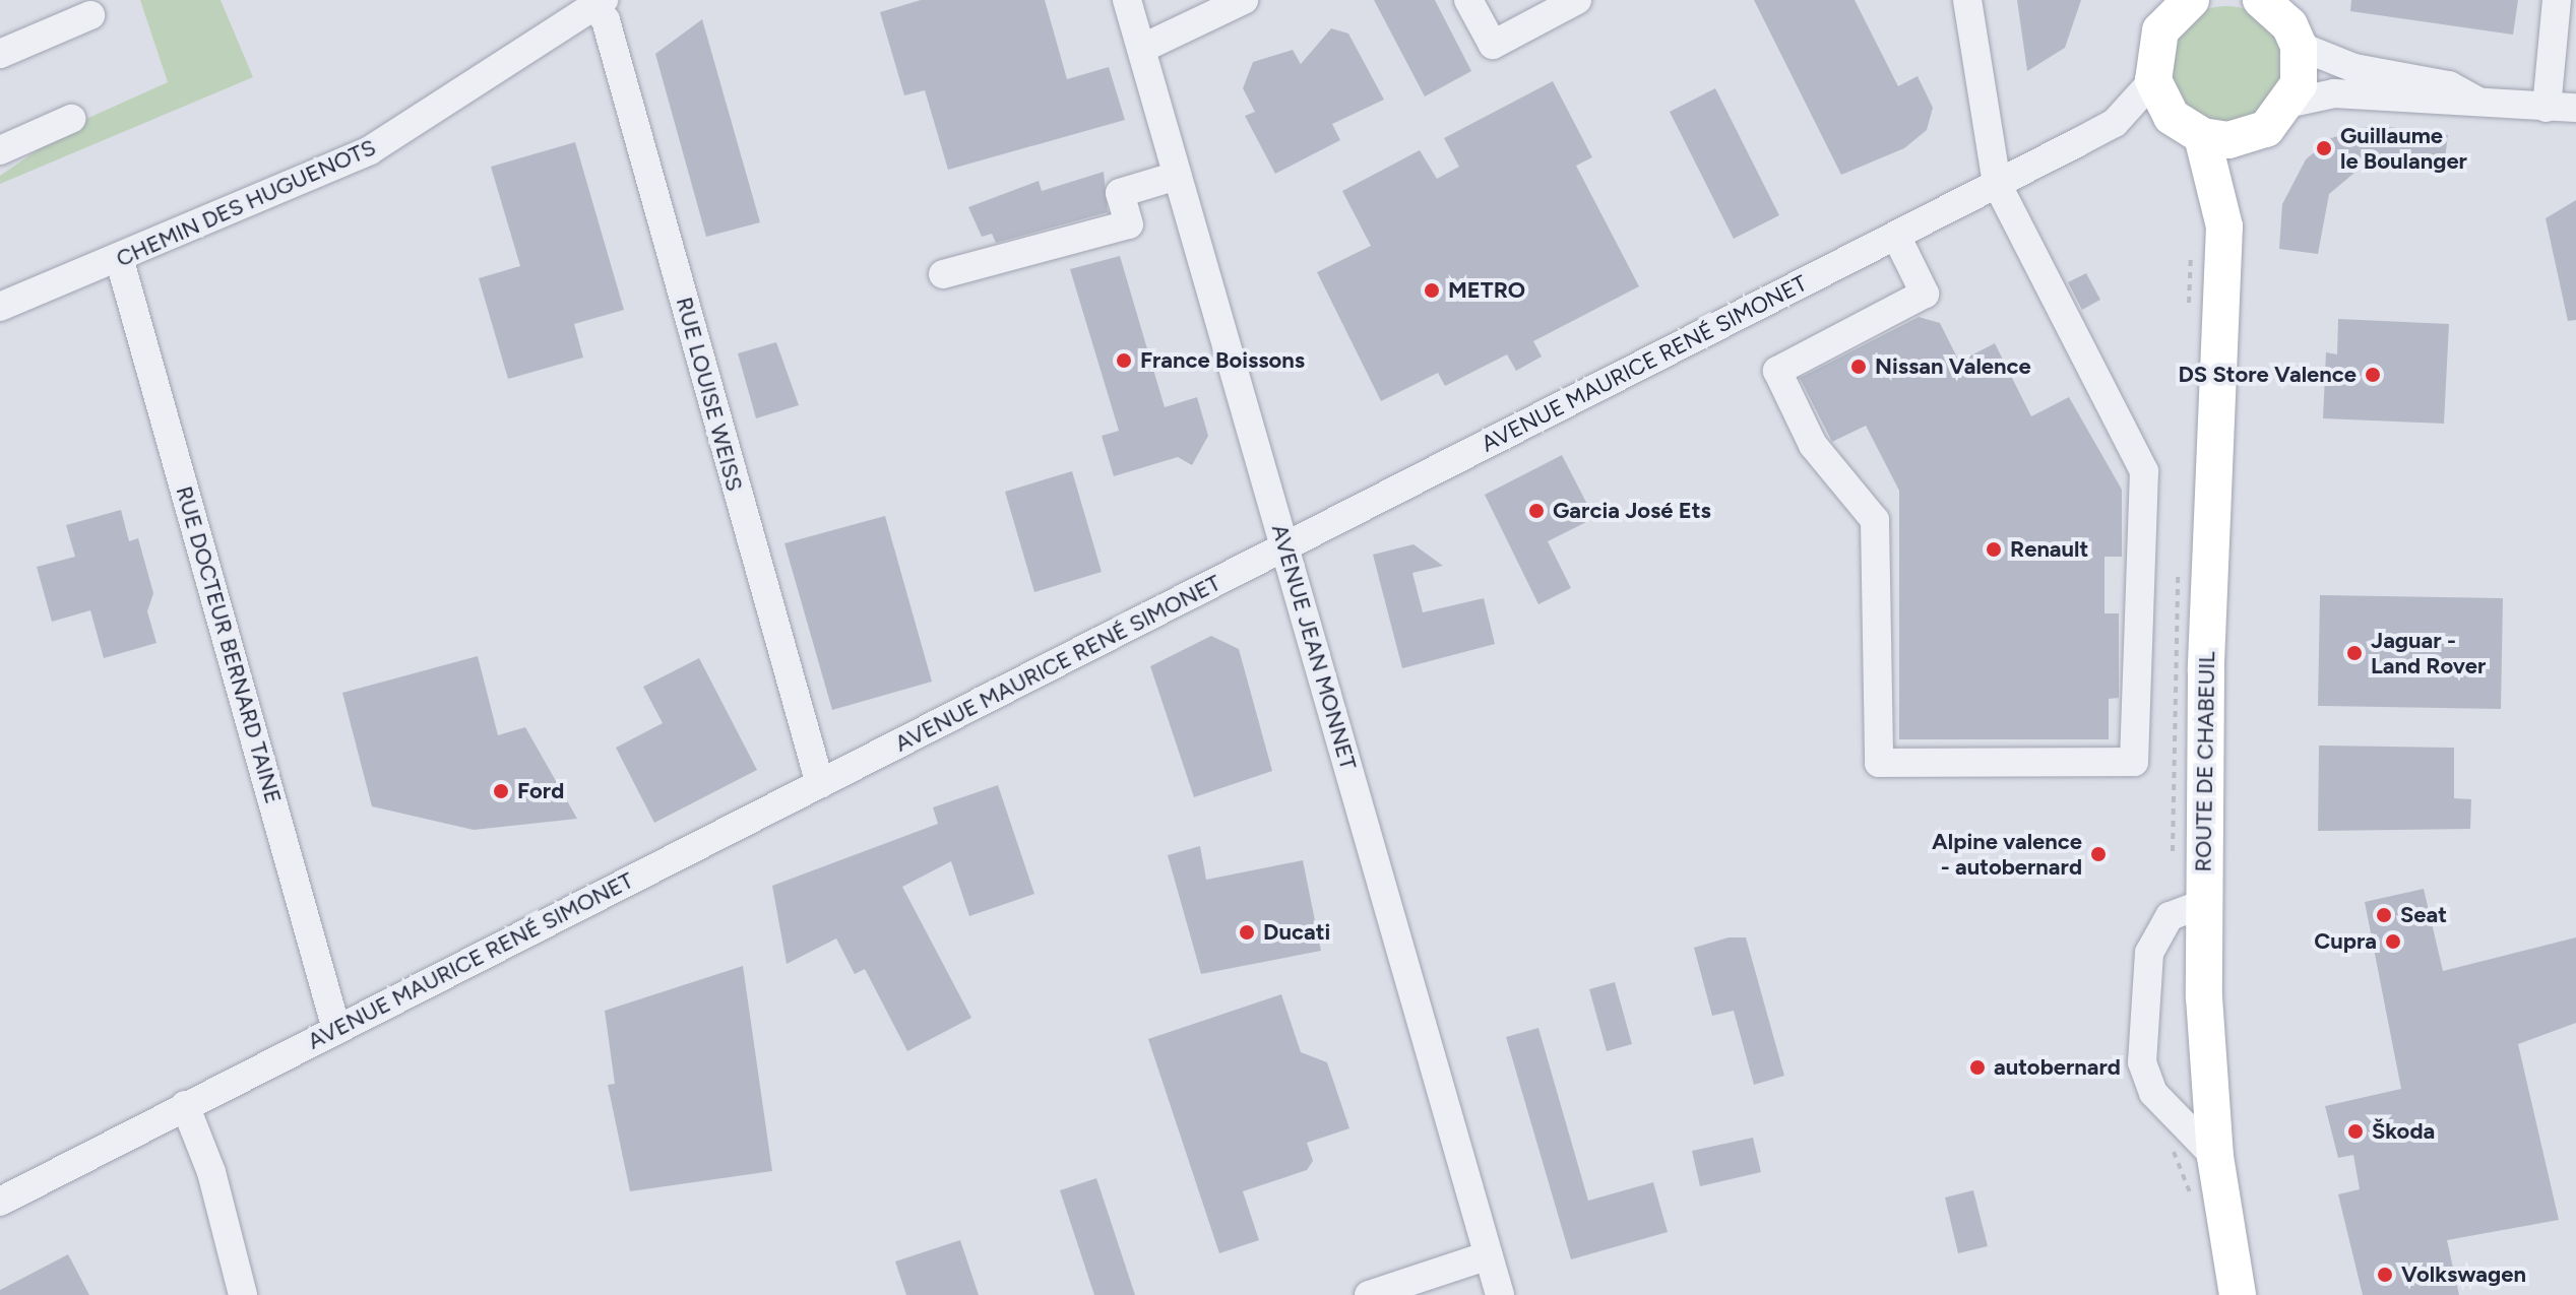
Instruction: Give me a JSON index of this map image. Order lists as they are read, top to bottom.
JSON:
{
  "streets": {
    "main road": ["ROUTE DE CHABEUIL"],
    "street": [
      "CHEMIN DES HUGUENOTS",
      "AVENUE MAURICE RENÉ SIMONET",
      "RUE LOUISE WEISS",
      "RUE DOCTEUR BERNARD TAINE",
      "AVENUE JEAN MONNET"
    ]
  },
  "crossings": [
    ["CHEMIN DES HUGUENOTS", "RUE LOUISE WEISS"],
    ["CHEMIN DES HUGUENOTS", "RUE DOCTEUR BERNARD TAINE"],
    ["AVENUE MAURICE RENÉ SIMONET", "RUE LOUISE WEISS"],
    ["AVENUE MAURICE RENÉ SIMONET", "RUE DOCTEUR BERNARD TAINE"],
    ["AVENUE MAURICE RENÉ SIMONET", "AVENUE JEAN MONNET"]
  ],
  "places": [
    "Guillaume le Boulanger",
    "METRO",
    "France Boissons",
    "Nissan Valence",
    "DS Store Valence",
    "Garcia José Ets",
    "Renault",
    "Jaguar - Land Rover",
    "Ford",
    "Alpine valence - autobernard",
    "Seat",
    "Ducati",
    "Cupra",
    "autobernard",
    "Škoda",
    "Volkswagen"
  ]
}
